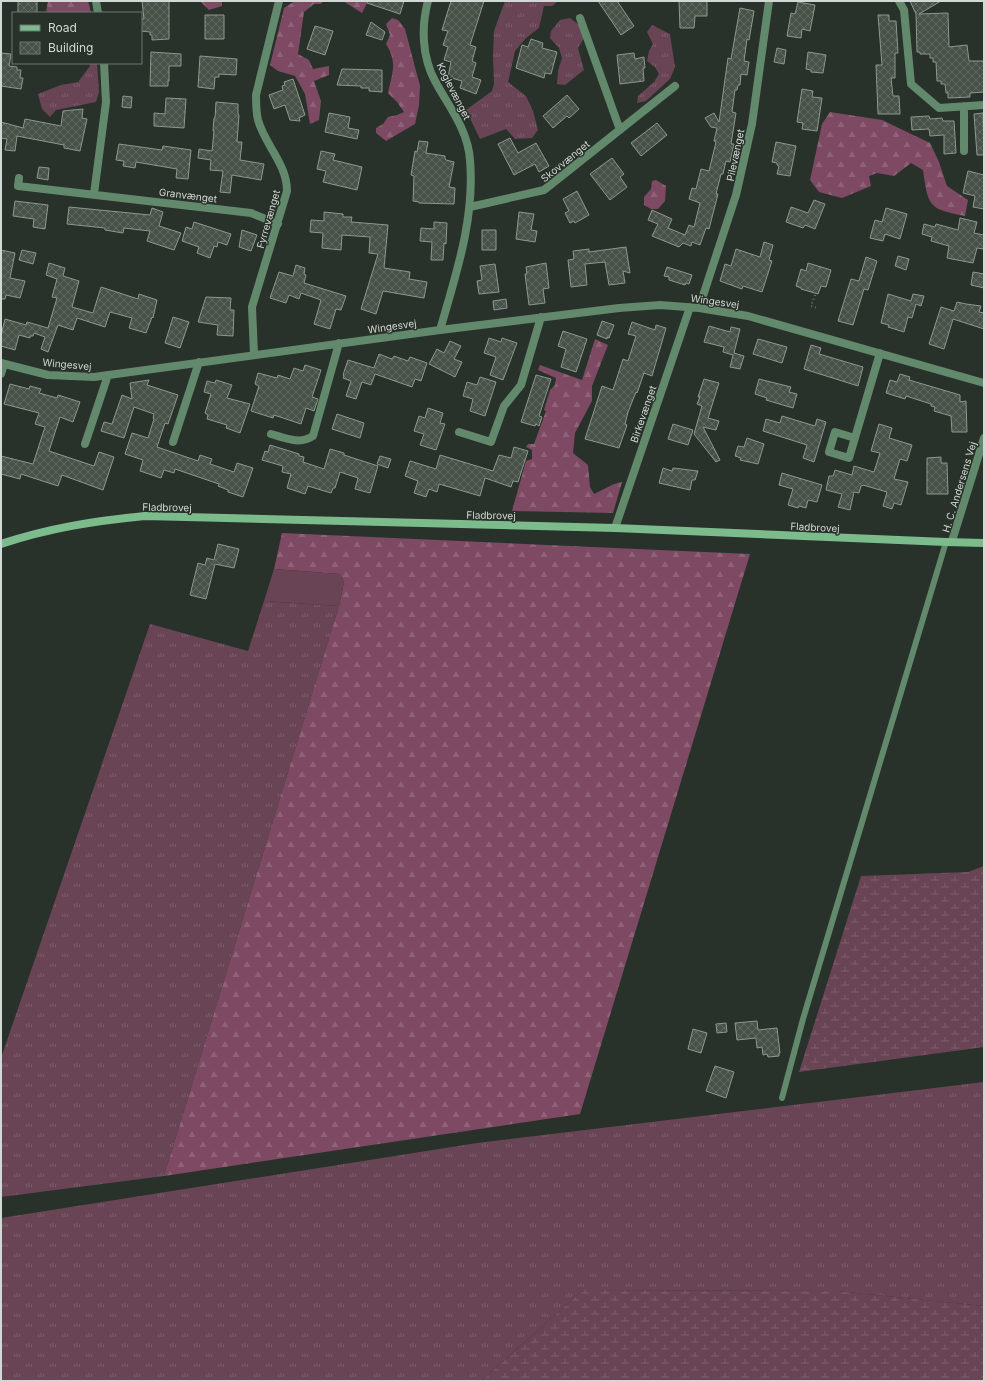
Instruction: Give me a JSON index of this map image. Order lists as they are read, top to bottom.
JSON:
{
  "streets": {
    "main road": ["Fladbrovej"],
    "street": [
      "Koglevænget",
      "Pilevænget",
      "Skovvænget",
      "Granvænget",
      "Fyrrevænget",
      "Wingesvej",
      "Birkevænget",
      "H. C. Andersens Vej"
    ]
  },
  "crossings": [
    ["Koglevænget", "Skovvænget"],
    ["Koglevænget", "Wingesvej"],
    ["Pilevænget", "Wingesvej"],
    ["Granvænget", "Fyrrevænget"],
    ["Fyrrevænget", "Wingesvej"],
    ["Wingesvej", "Birkevænget"],
    ["Birkevænget", "Fladbrovej"],
    ["H. C. Andersens Vej", "Fladbrovej"]
  ],
  "legend": ["Road", "Building"]
}
